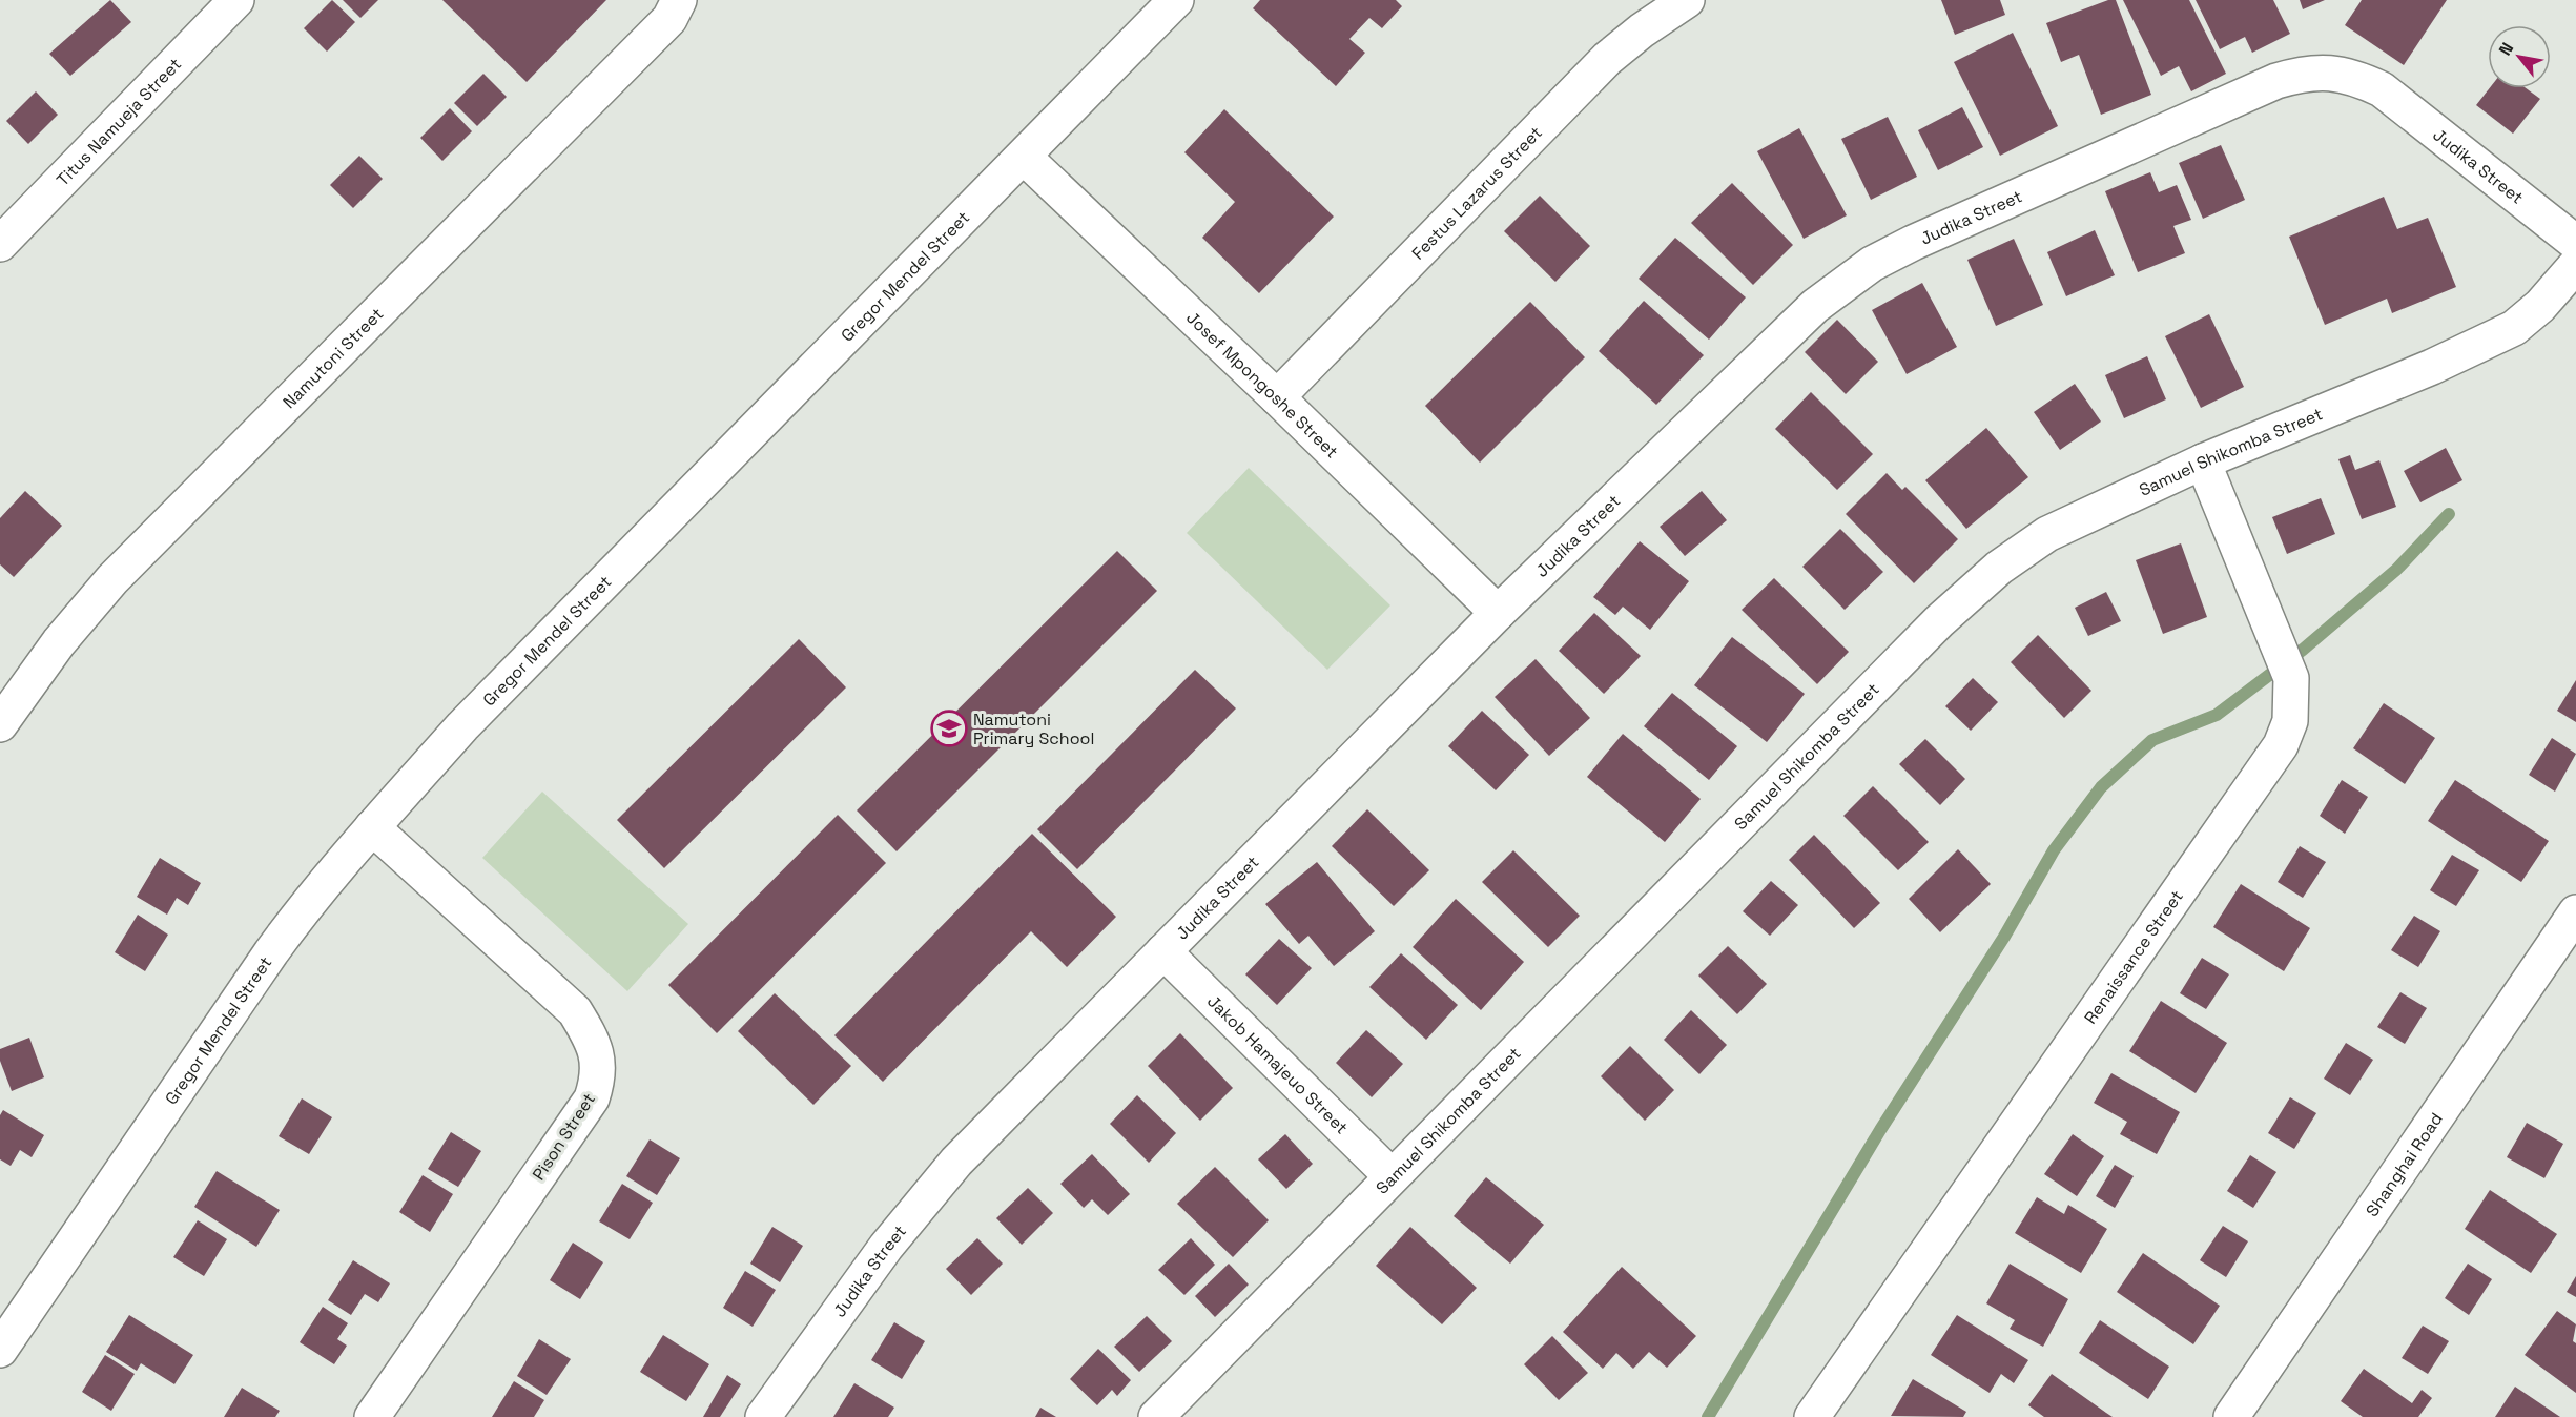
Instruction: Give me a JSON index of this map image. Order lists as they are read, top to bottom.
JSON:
{
  "streets": {
    "street": [
      "Titus Namueja Street",
      "Judika Street",
      "Festus Lazarus Street",
      "Gregor Mendel Street",
      "Namutoni Street",
      "Josef Mpongoshe Street",
      "Samuel Shikomba Street",
      "Renaissance Street",
      "Jakob Hamajeuo Street",
      "Pison Street",
      "Shanghai Road"
    ]
  },
  "crossings": [
    ["Judika Street", "Josef Mpongoshe Street"],
    ["Judika Street", "Jakob Hamajeuo Street"],
    ["Festus Lazarus Street", "Josef Mpongoshe Street"],
    ["Gregor Mendel Street", "Josef Mpongoshe Street"],
    ["Gregor Mendel Street", "Pison Street"],
    ["Samuel Shikomba Street", "Renaissance Street"],
    ["Samuel Shikomba Street", "Jakob Hamajeuo Street"]
  ],
  "places": {
    "school or university": ["Namutoni Primary School"]
  },
  "north": "top left"
}
